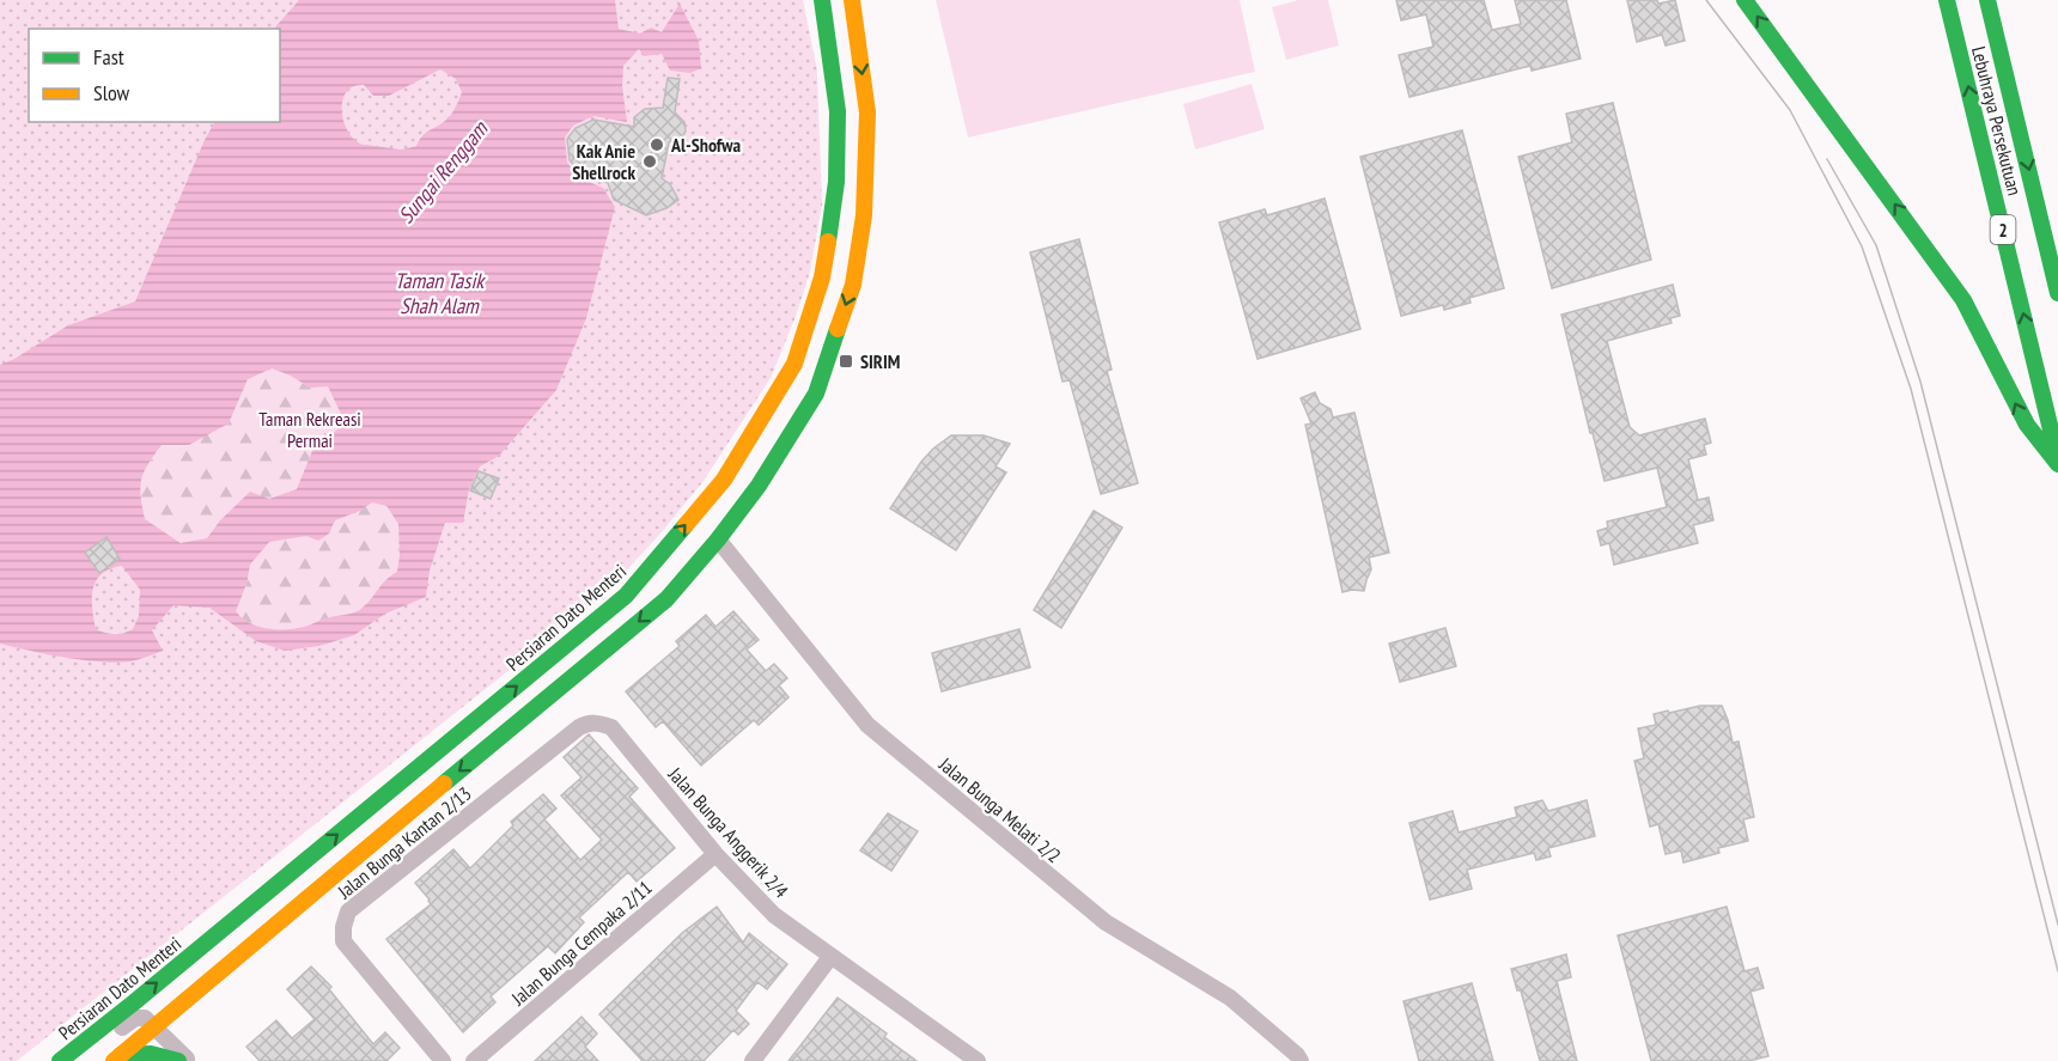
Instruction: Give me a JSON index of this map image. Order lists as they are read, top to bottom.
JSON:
{
  "streets": {
    "main road": ["Lebuhraya Persekutuan", "2", "Persiaran Dato Menteri"],
    "street": [
      "Jalan Bunga Melati 2/2",
      "Jalan Bunga Anggerik 2/4",
      "Jalan Bunga Kantan 2/13",
      "Jalan Bunga Cempaka 2/11"
    ]
  },
  "crossings": [
    ["Jalan Bunga Anggerik 2/4", "Jalan Bunga Kantan 2/13"],
    ["Jalan Bunga Anggerik 2/4", "Jalan Bunga Cempaka 2/11"]
  ],
  "water": ["Sungai Renggam", "Taman Tasik Shah Alam"],
  "parks": ["Taman Rekreasi Permai"],
  "places": {
    "other": ["Al-Shofwa", "Kak Anie Shellrock"],
    "transit": ["SIRIM"]
  },
  "legend": ["Fast", "Slow"]
}
